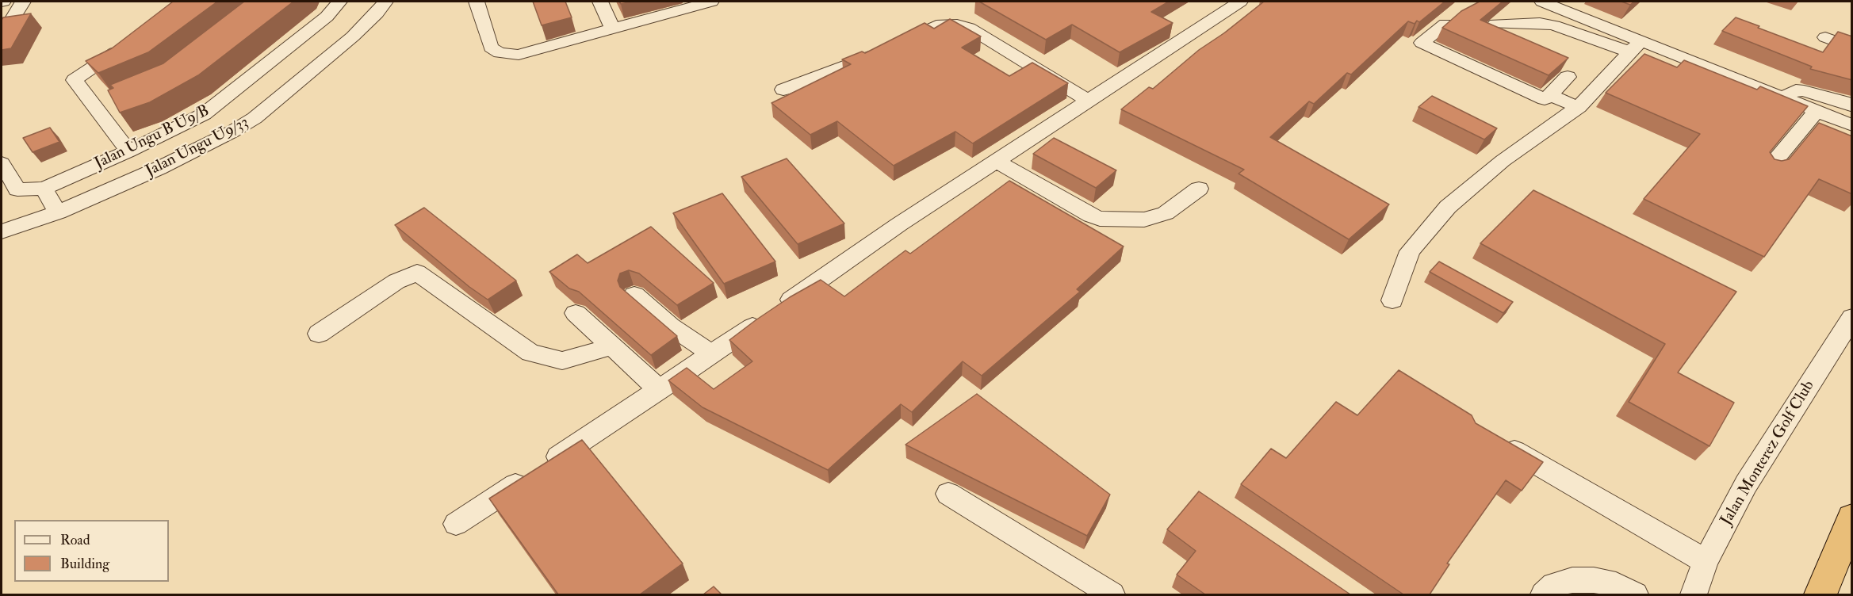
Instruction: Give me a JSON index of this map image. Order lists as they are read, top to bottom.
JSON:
{
  "streets": {
    "street": ["Jalan Ungu B U9/B", "Jalan Ungu U9/33", "Jalan Monterez Golf Club"]
  },
  "legend": ["Road", "Building"]
}
